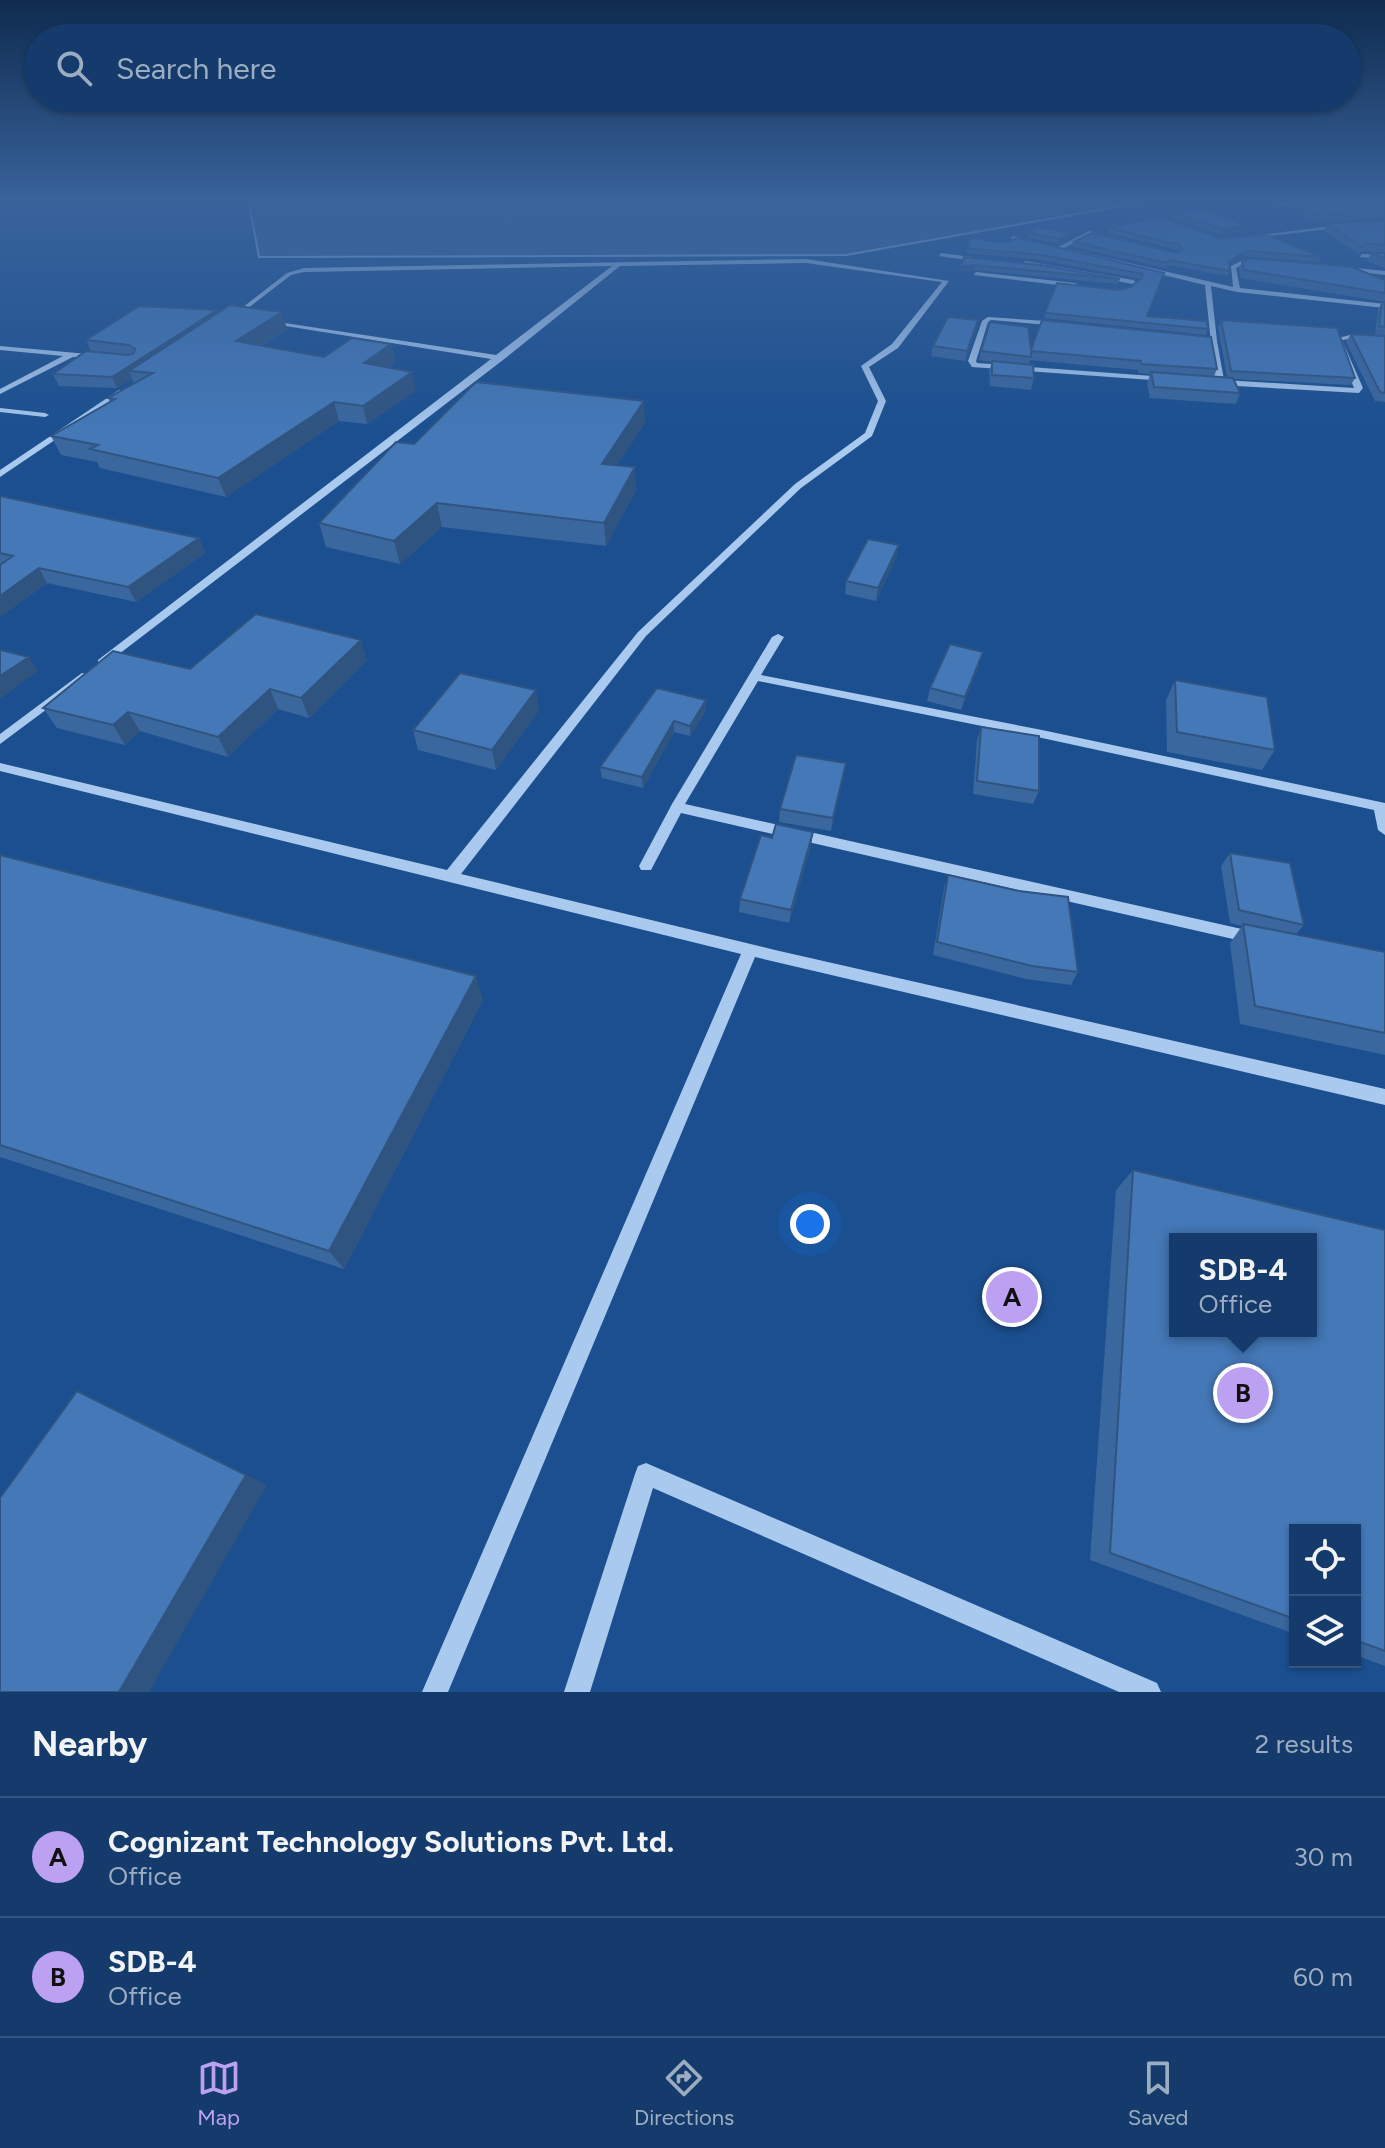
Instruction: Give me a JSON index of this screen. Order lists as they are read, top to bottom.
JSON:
{
  "page": {
    "search": "Search here",
    "popup": ["SDB-4", "Office"],
    "pins": ["A", "B"],
    "heading": ["Nearby", "2 results"],
    "list": [
      {
        "mark": "A",
        "name": "Cognizant Technology Solutions Pvt. Ltd.",
        "note": "Office",
        "value": "30 m"
      },
      {
        "mark": "B",
        "name": "SDB-4",
        "note": "Office",
        "value": "60 m"
      }
    ],
    "nav": ["Map", "Directions", "Saved"]
  }
}
